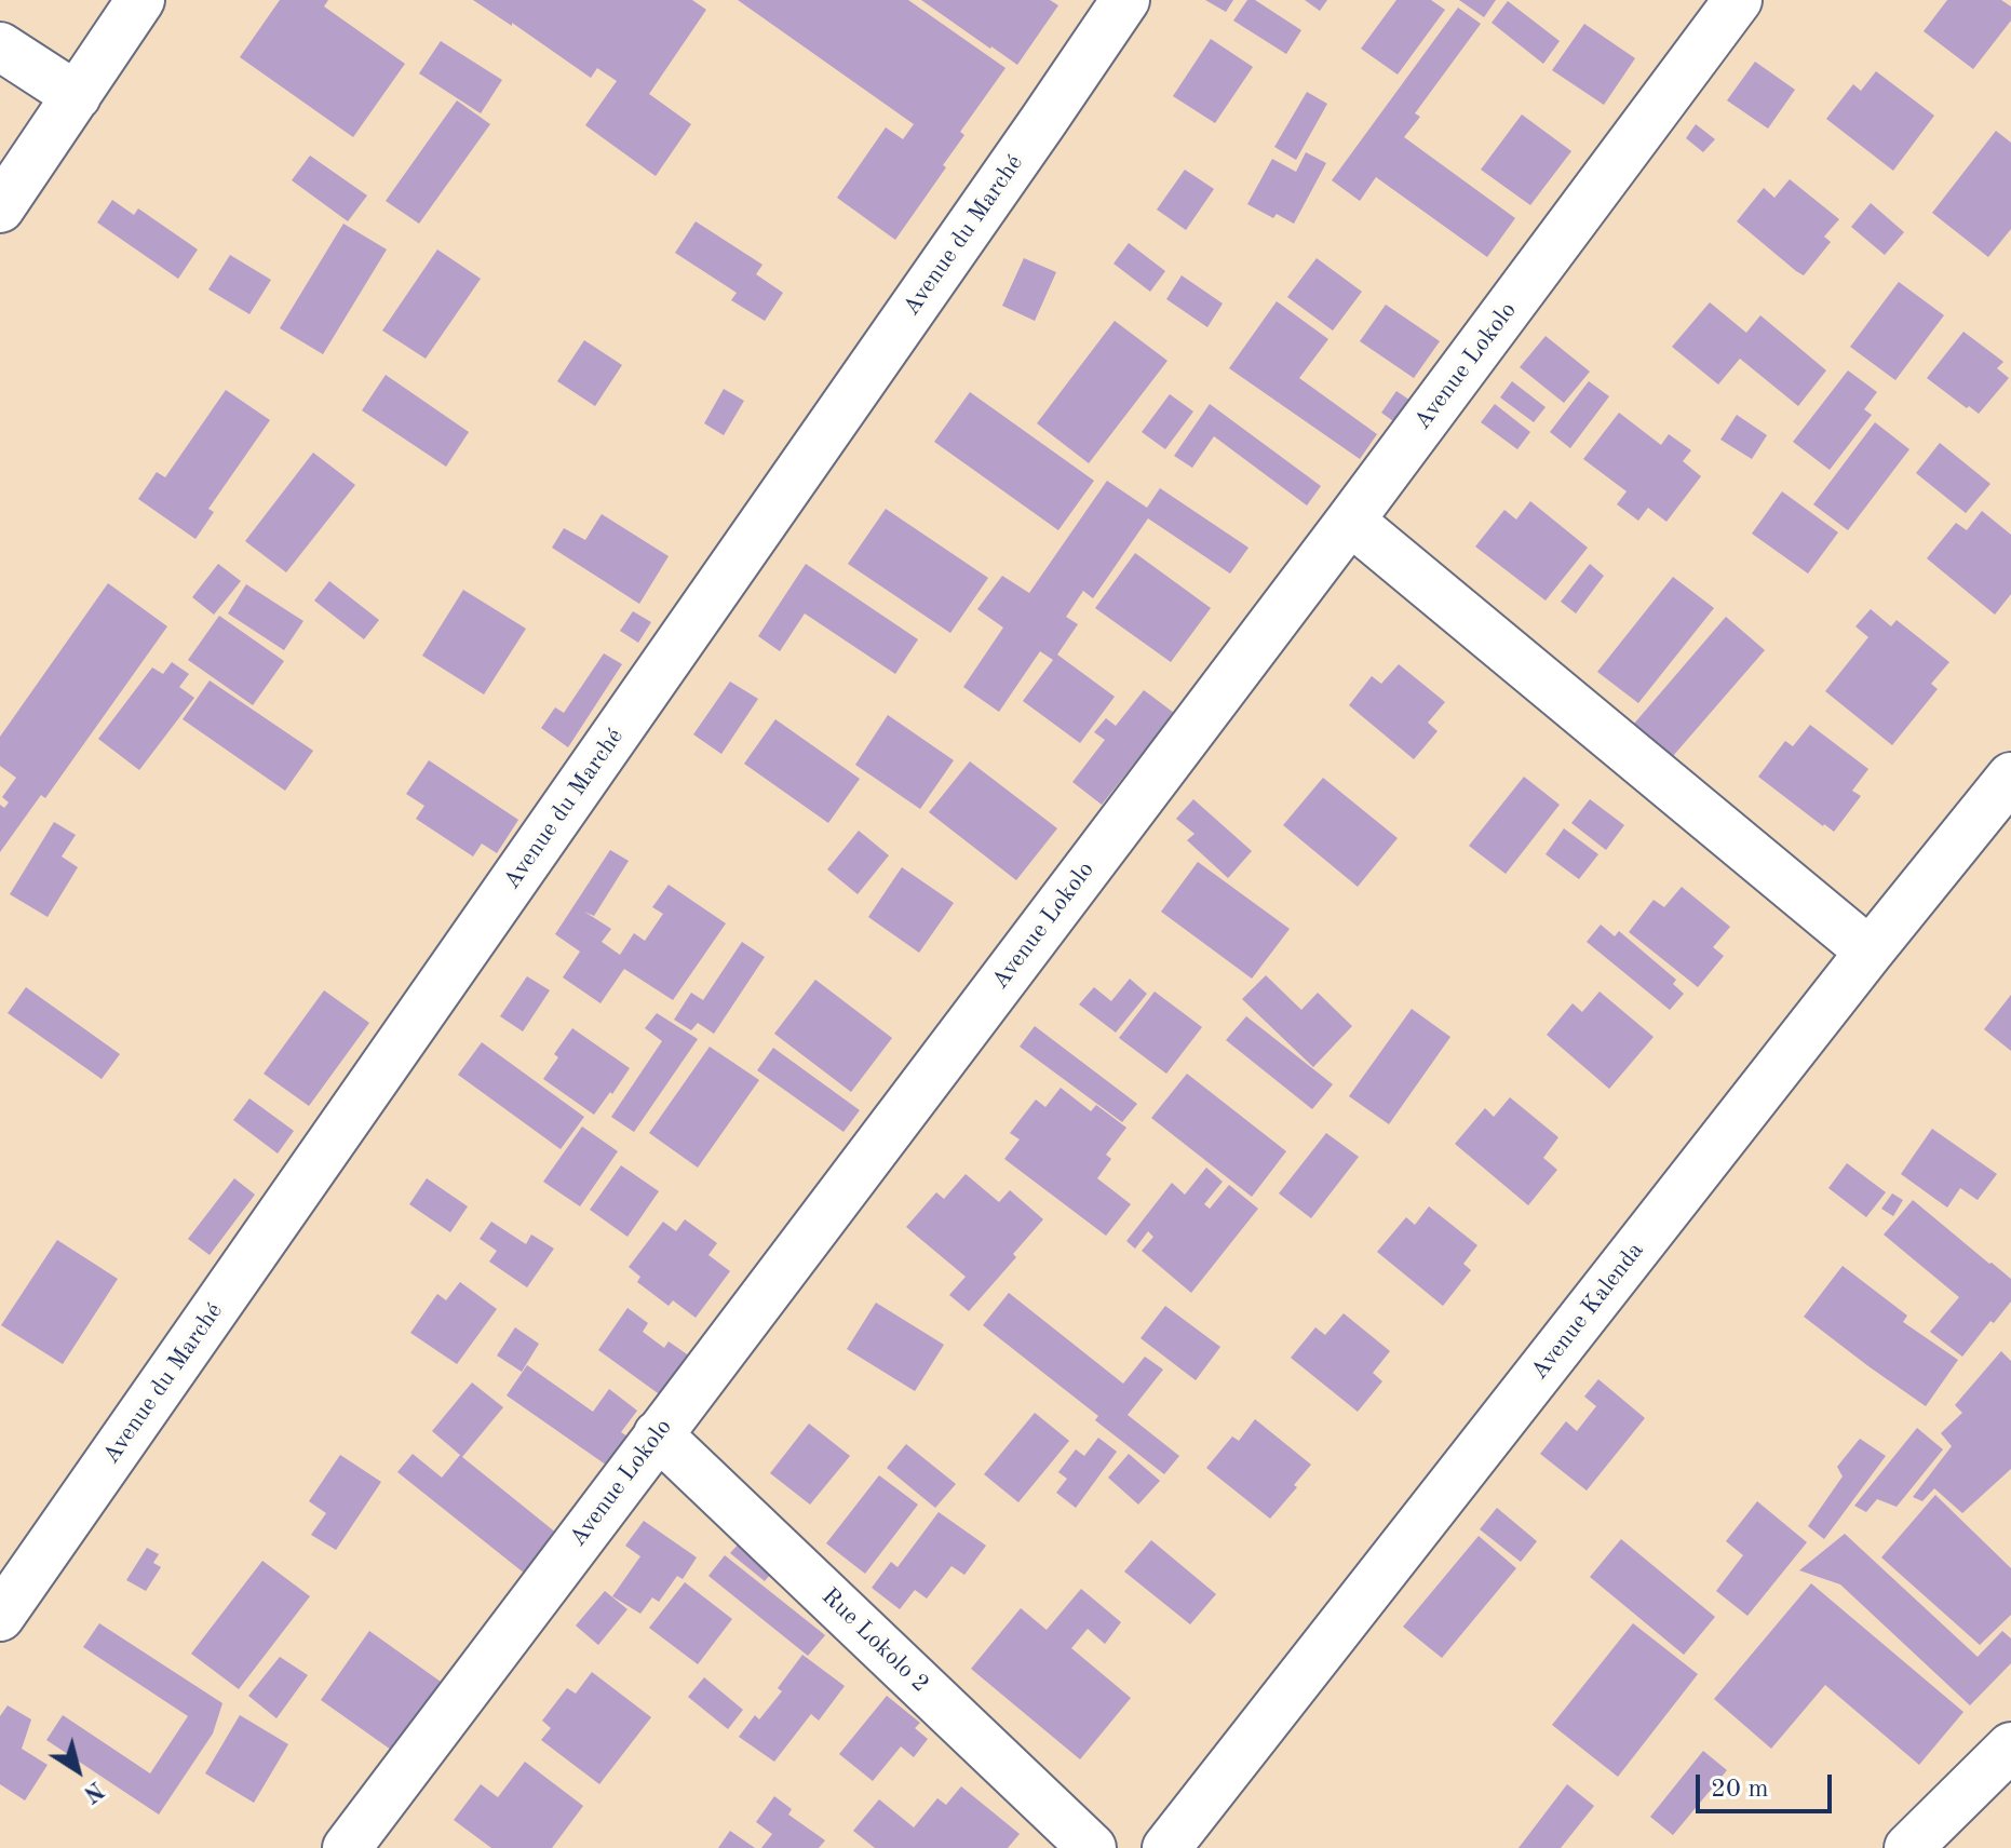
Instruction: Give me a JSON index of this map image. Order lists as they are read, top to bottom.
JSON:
{
  "streets": {
    "street": [
      "Avenue du Marché",
      "Avenue Lokolo",
      "Avenue Kalenda",
      "Rue Lokolo 2"
    ]
  },
  "crossings": [
    ["Avenue Lokolo", "Rue Lokolo 2"]
  ],
  "scale_bar": "20 m",
  "north": "bottom right"
}
